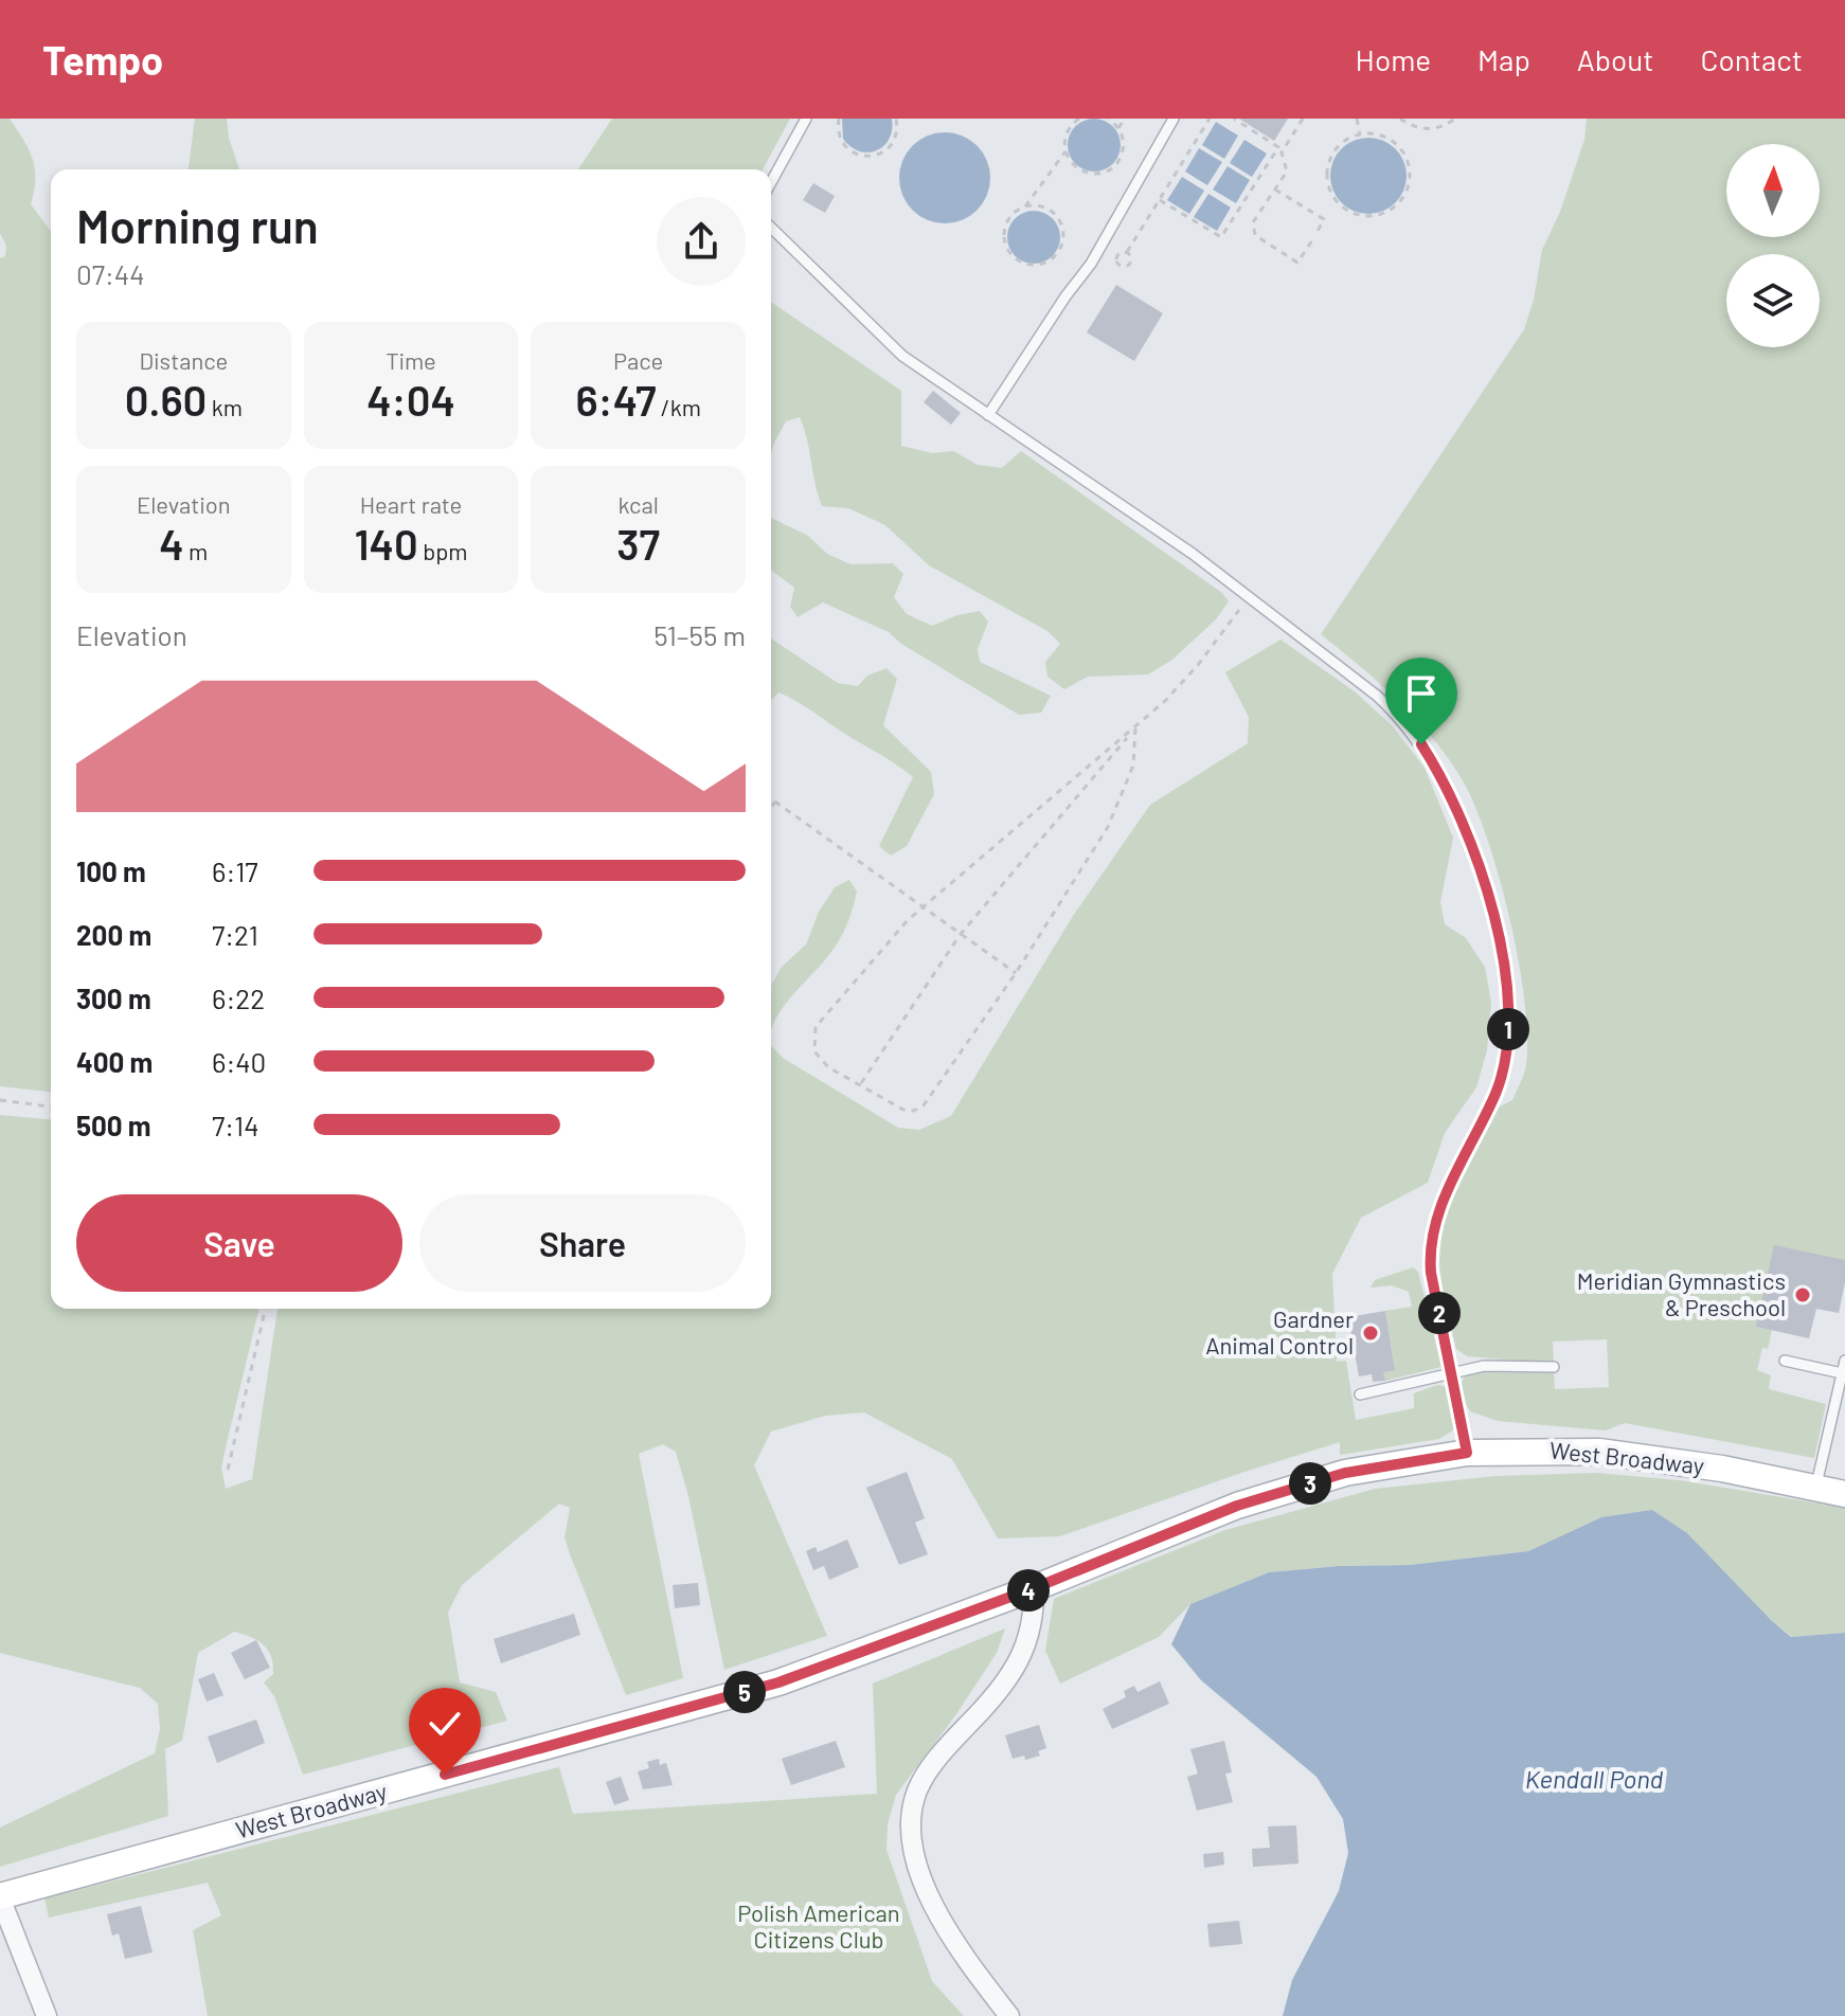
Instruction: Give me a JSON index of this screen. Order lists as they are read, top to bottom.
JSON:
{
  "streets": {
    "main road": ["West Broadway"]
  },
  "water": ["Kendall Pond"],
  "parks": ["Polish American Citizens Club"],
  "places": ["Meridian Gymnastics & Preschool", "Gardner Animal Control"],
  "north": "top",
  "page": {
    "header": "Tempo",
    "nav": [
      "Home",
      "Map",
      "About",
      "Contact"
    ],
    "heading": ["Morning run", "07:44"],
    "stats": [
      ["Distance", "0.60 km"],
      ["Time", "4:04"],
      ["Pace", "6:47 /km"],
      ["Elevation", "4 m"],
      ["Heart rate", "140 bpm"],
      ["kcal", "37"]
    ],
    "chart": ["Elevation", "51–55 m"],
    "list": [
      {
        "name": "100 m",
        "note": "6:17"
      },
      {
        "name": "200 m",
        "note": "7:21"
      },
      {
        "name": "300 m",
        "note": "6:22"
      },
      {
        "name": "400 m",
        "note": "6:40"
      },
      {
        "name": "500 m",
        "note": "7:14"
      }
    ],
    "pins": [
      "1",
      "2",
      "3",
      "4",
      "5"
    ],
    "buttons": ["Save", "Share"]
  }
}
